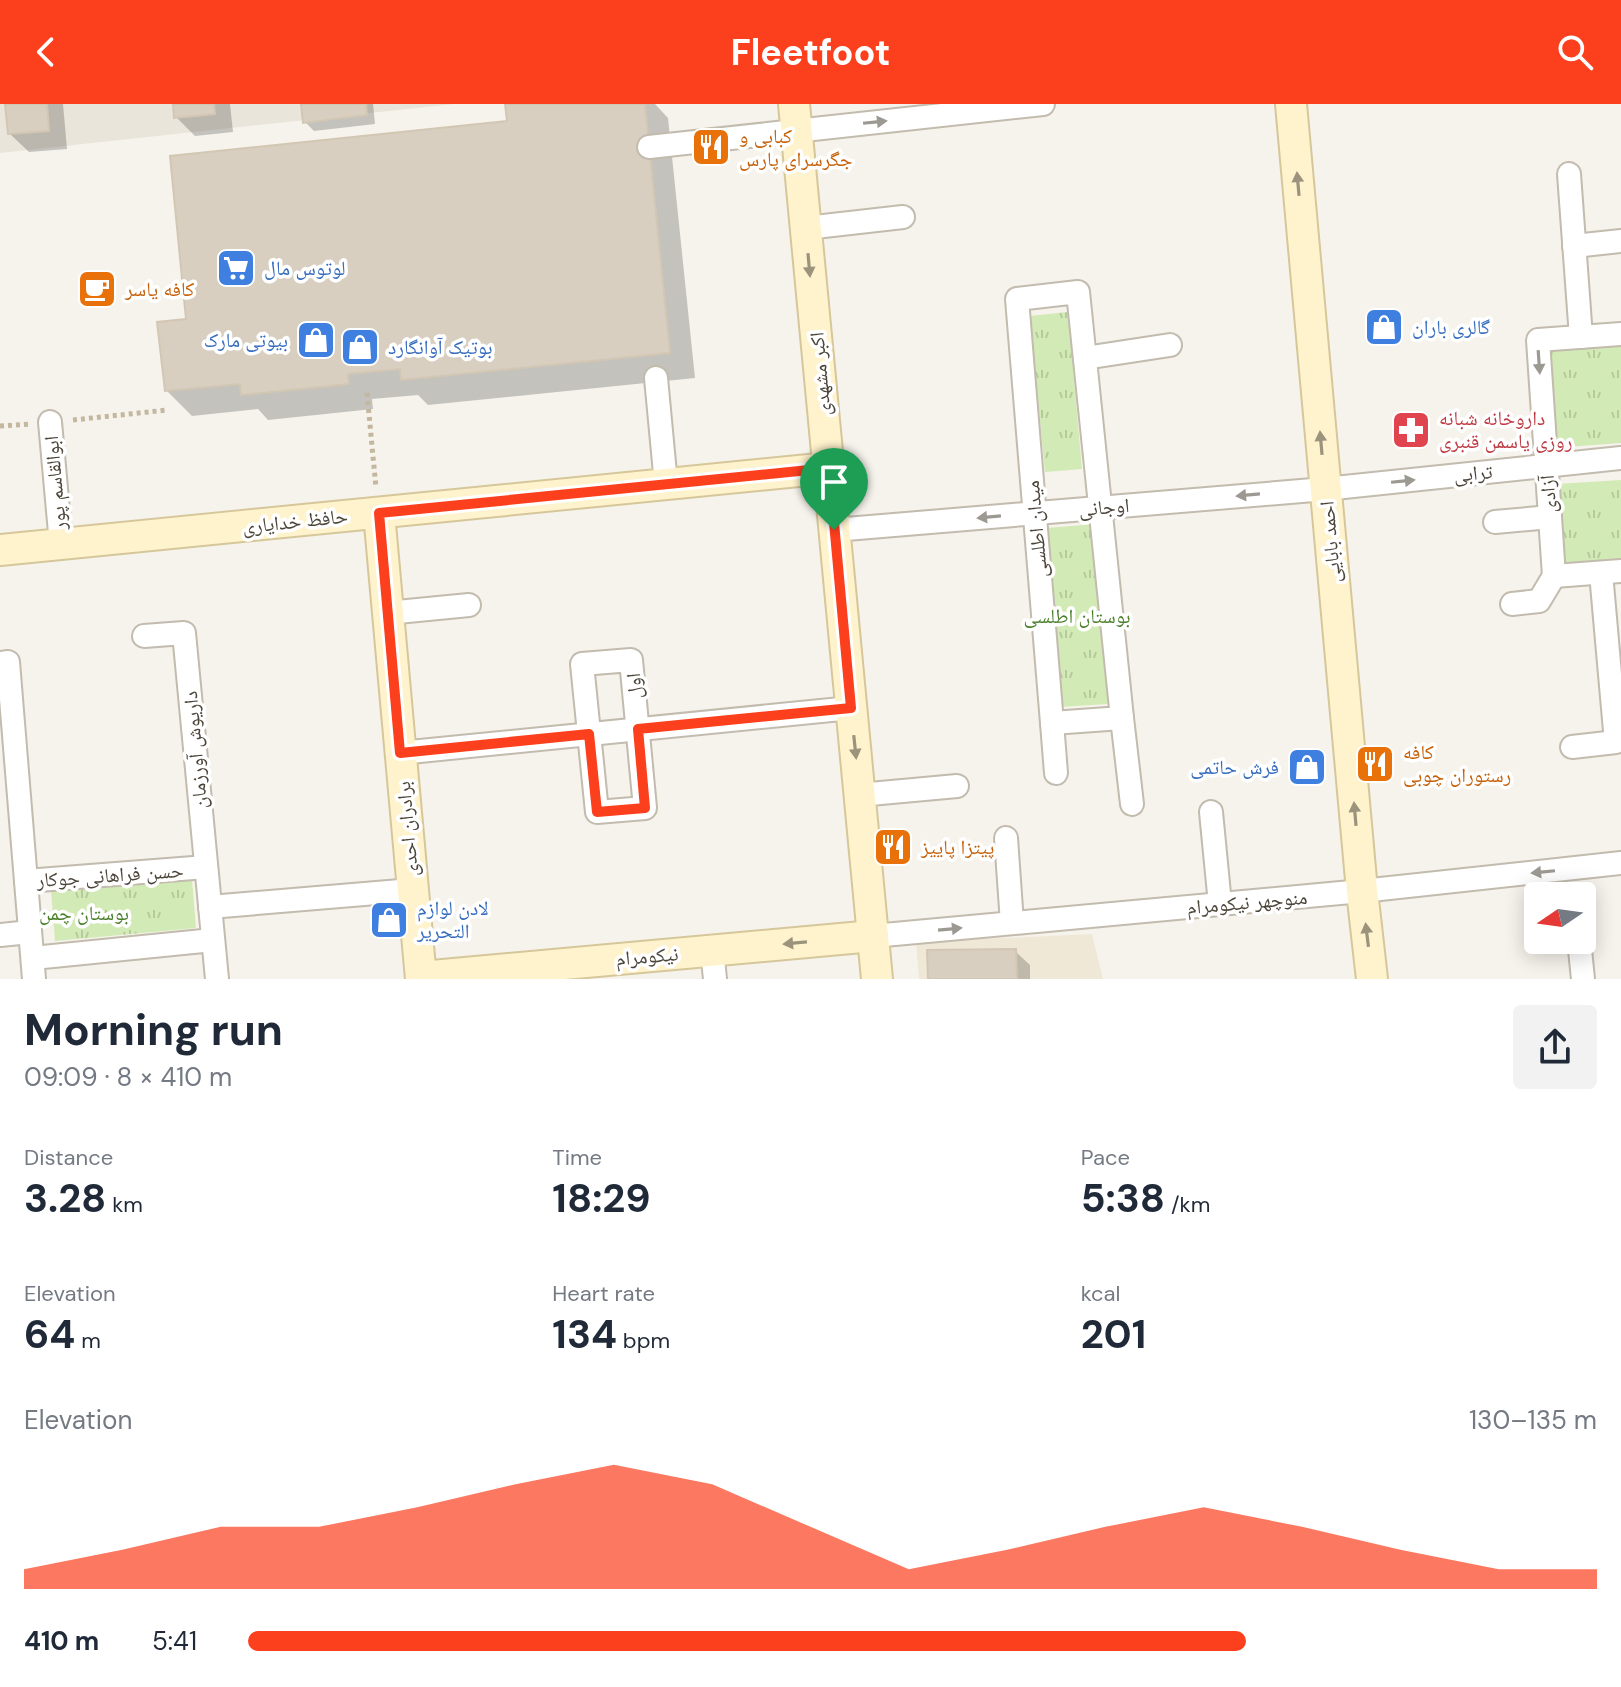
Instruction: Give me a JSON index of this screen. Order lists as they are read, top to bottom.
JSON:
{
  "streets": {
    "street": [
      "اکبر مشهدی",
      "ترابی",
      "ابوالقاسم پور",
      "آزادی",
      "اوجانی",
      "حافظ خدایاری",
      "میدان اطلسی",
      "احمد بابایی",
      "اول",
      "داریوش آورزمان",
      "برادران احدی",
      "حسن فراهانی جوکار",
      "منوچهر نیکومرام",
      "نیکومرام"
    ]
  },
  "crossings": [
    ["اکبر مشهدی", "اوجانی"],
    ["اکبر مشهدی", "حافظ خدایاری"],
    ["اکبر مشهدی", "منوچهر نیکومرام"],
    ["اکبر مشهدی", "نیکومرام"],
    ["ترابی", "آزادی"],
    ["ترابی", "اوجانی"],
    ["ترابی", "احمد بابایی"],
    ["ابوالقاسم پور", "حافظ خدایاری"],
    ["اوجانی", "میدان اطلسی"],
    ["اوجانی", "احمد بابایی"],
    ["حافظ خدایاری", "برادران احدی"],
    ["احمد بابایی", "منوچهر نیکومرام"],
    ["داریوش آورزمان", "حسن فراهانی جوکار"],
    ["برادران احدی", "نیکومرام"],
    ["منوچهر نیکومرام", "نیکومرام"]
  ],
  "one_way": ["ترابی", "آزادی", "اوجانی"],
  "parks": ["بوستان اطلسی", "بوستان چمن"],
  "places": {
    "restaurant": ["کبابی و جگرسرای پارس", "کافه رستوران چوبی", "پیتزا پاییز"],
    "supermarket": ["لوتوس مال"],
    "cafe": ["کافه یاسر"],
    "shop": [
      "گالری باران",
      "بیوتی مارک",
      "بوتیک آوانگارد",
      "فرش حاتمی",
      "لادن لوازم التحریر"
    ],
    "pharmacy": ["داروخانه شبانه روزی یاسمن قنبری"]
  },
  "north": "left",
  "page": {
    "header": "Fleetfoot",
    "heading": ["Morning run", "09:09 · 8 × 410 m"],
    "stats": [
      ["Distance", "3.28 km"],
      ["Time", "18:29"],
      ["Pace", "5:38 /km"],
      ["Elevation", "64 m"],
      ["Heart rate", "134 bpm"],
      ["kcal", "201"]
    ],
    "chart": ["Elevation", "130–135 m"],
    "list": [
      {
        "name": "410 m",
        "note": "5:41"
      }
    ]
  }
}
